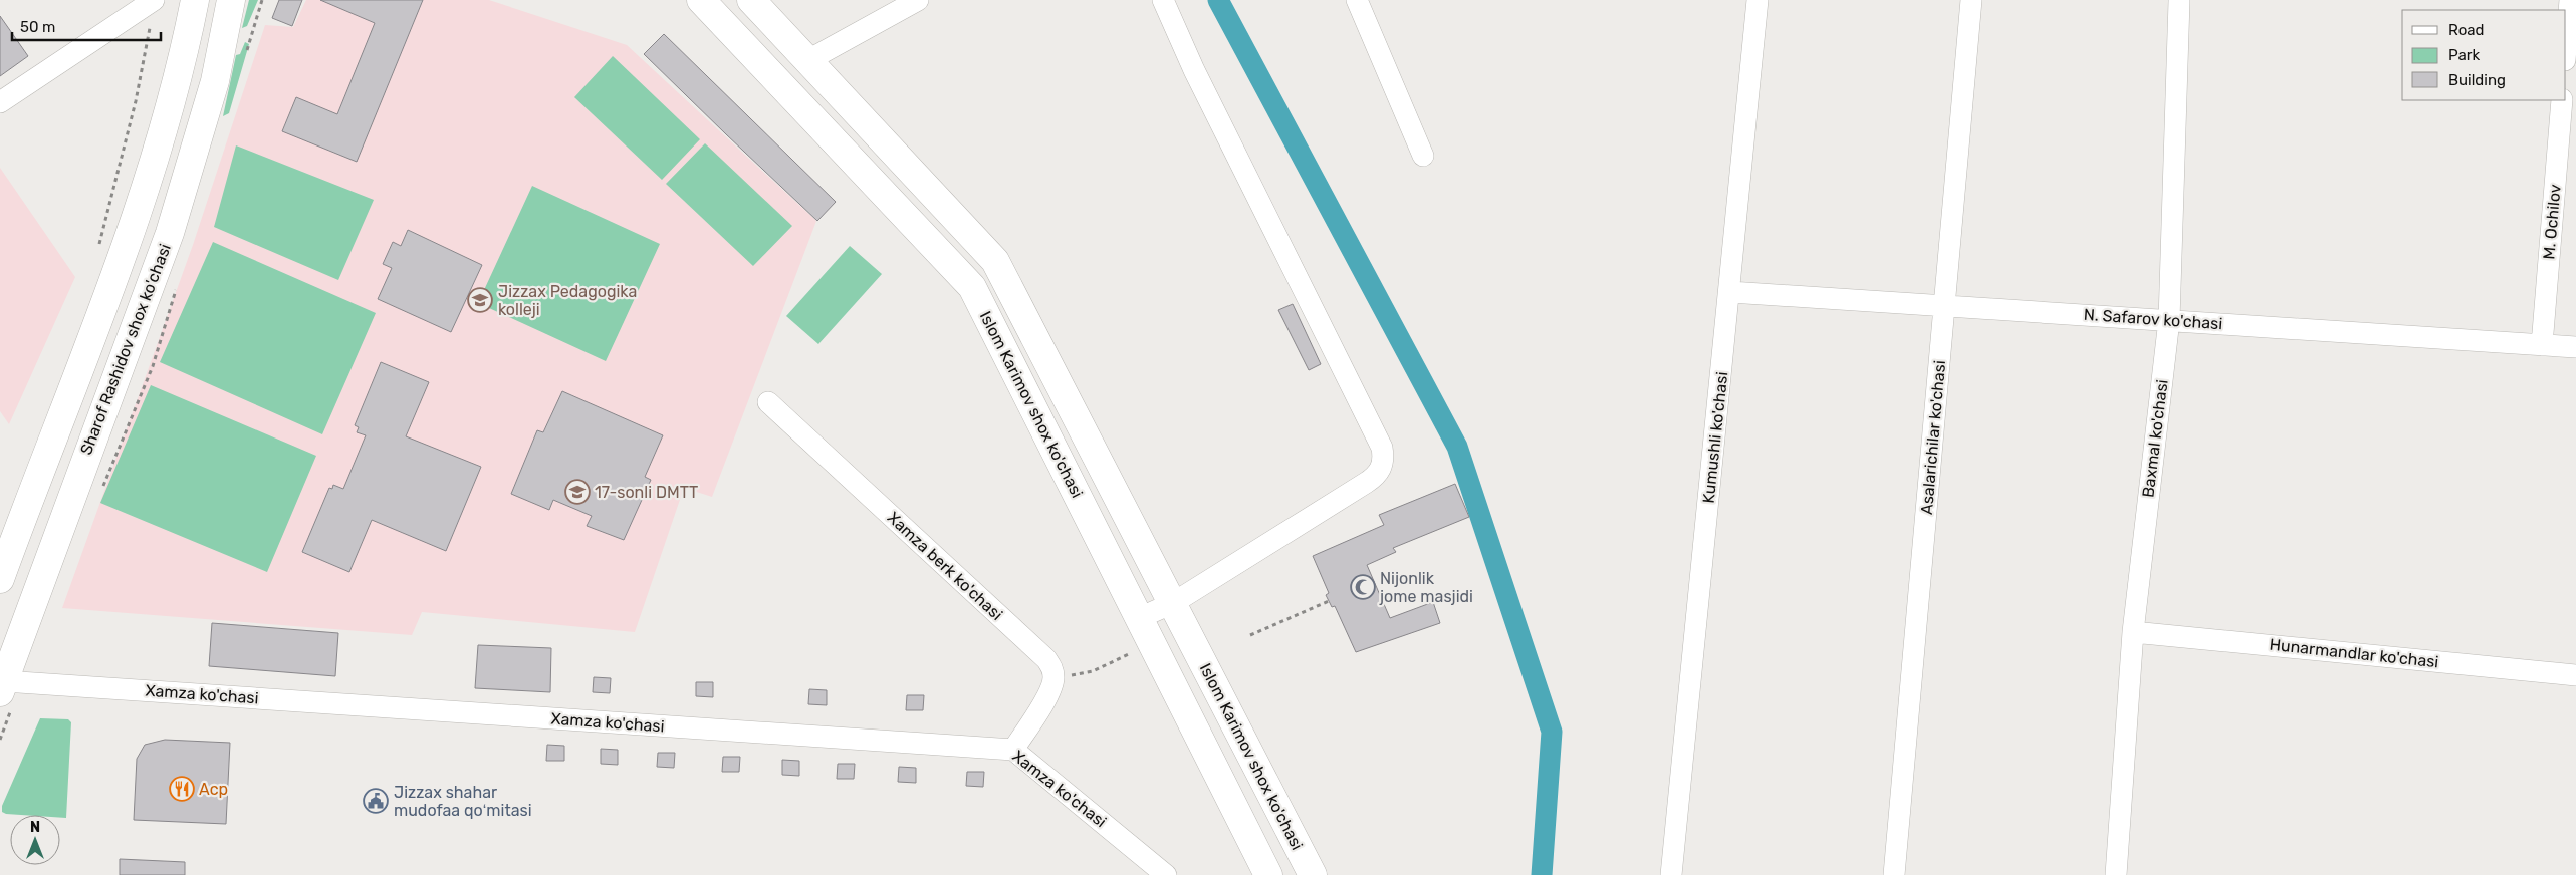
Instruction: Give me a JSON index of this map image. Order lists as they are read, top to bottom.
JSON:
{
  "streets": {
    "main road": ["Sharof Rashidov shox ko'chasi", "Islom Karimov shox ko'chasi"],
    "street": [
      "M. Ochilov",
      "N. Safarov ko'chasi",
      "Kumushli ko'chasi",
      "Asalarichilar ko'chasi",
      "Baxmal ko'chasi",
      "Xamza berk ko'chasi",
      "Hunarmandlar ko'chasi",
      "Xamza ko'chasi"
    ]
  },
  "crossings": [
    ["M. Ochilov", "N. Safarov ko'chasi"],
    ["N. Safarov ko'chasi", "Kumushli ko'chasi"],
    ["N. Safarov ko'chasi", "Asalarichilar ko'chasi"],
    ["N. Safarov ko'chasi", "Baxmal ko'chasi"],
    ["Sharof Rashidov shox ko'chasi", "Xamza ko'chasi"],
    ["Baxmal ko'chasi", "Hunarmandlar ko'chasi"]
  ],
  "places": {
    "school or university": ["Jizzax Pedagogika kolleji", "17-sonli DMTT"],
    "mosque": ["Nijonlik jome masjidi"],
    "restaurant": ["Аср"],
    "public building": ["Jizzax shahar mudofaa qoʻmitasi"]
  },
  "legend": ["Road", "Park", "Building"],
  "scale_bar": "50 m",
  "north": "top"
}
